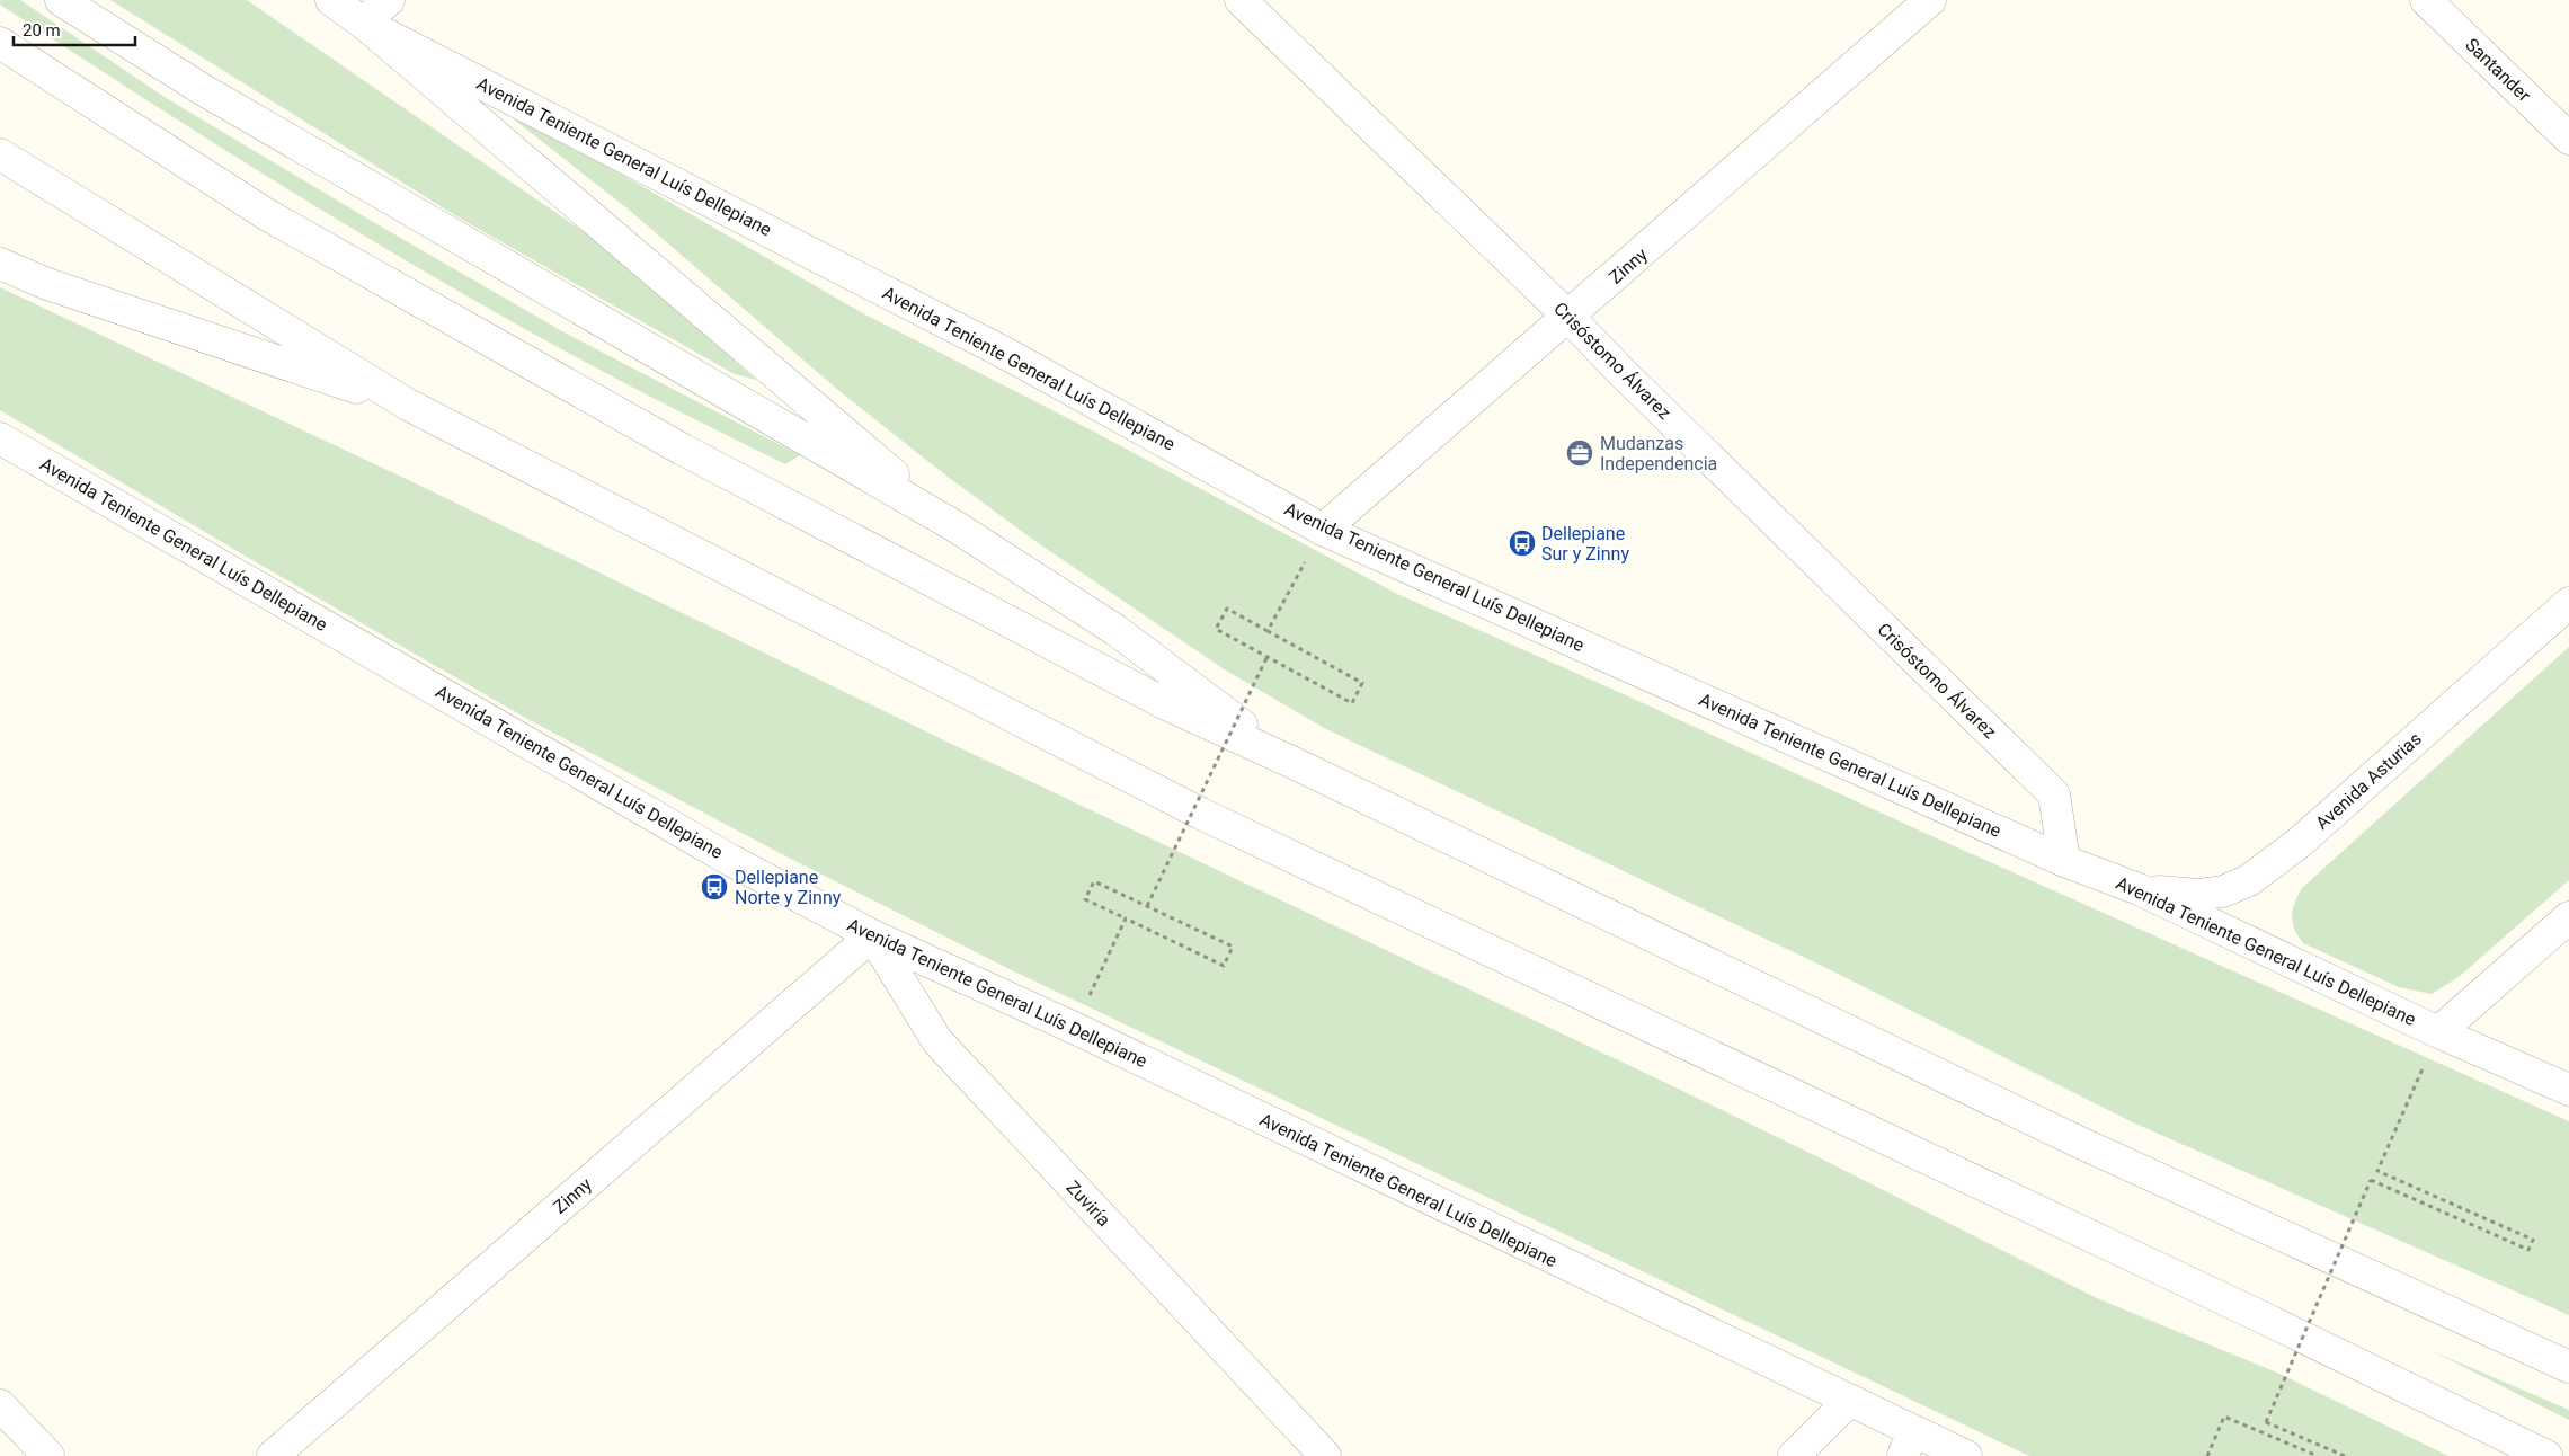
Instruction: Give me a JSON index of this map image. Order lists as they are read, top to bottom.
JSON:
{
  "streets": {
    "main road": [
      "Santander",
      "Avenida Teniente General Luís Dellepiane",
      "Zinny",
      "Crisóstomo Álvarez",
      "Avenida Asturias",
      "Zuviría"
    ]
  },
  "crossings": [
    ["Avenida Teniente General Luís Dellepiane", "Zinny"],
    ["Avenida Teniente General Luís Dellepiane", "Crisóstomo Álvarez"],
    ["Avenida Teniente General Luís Dellepiane", "Avenida Asturias"],
    ["Avenida Teniente General Luís Dellepiane", "Zuviría"],
    ["Zinny", "Crisóstomo Álvarez"],
    ["Zinny", "Zuviría"]
  ],
  "places": {
    "office": ["Mudanzas Independencia"],
    "bus stop": ["Dellepiane Sur y Zinny", "Dellepiane Norte y Zinny"]
  },
  "scale_bar": "20 m"
}
